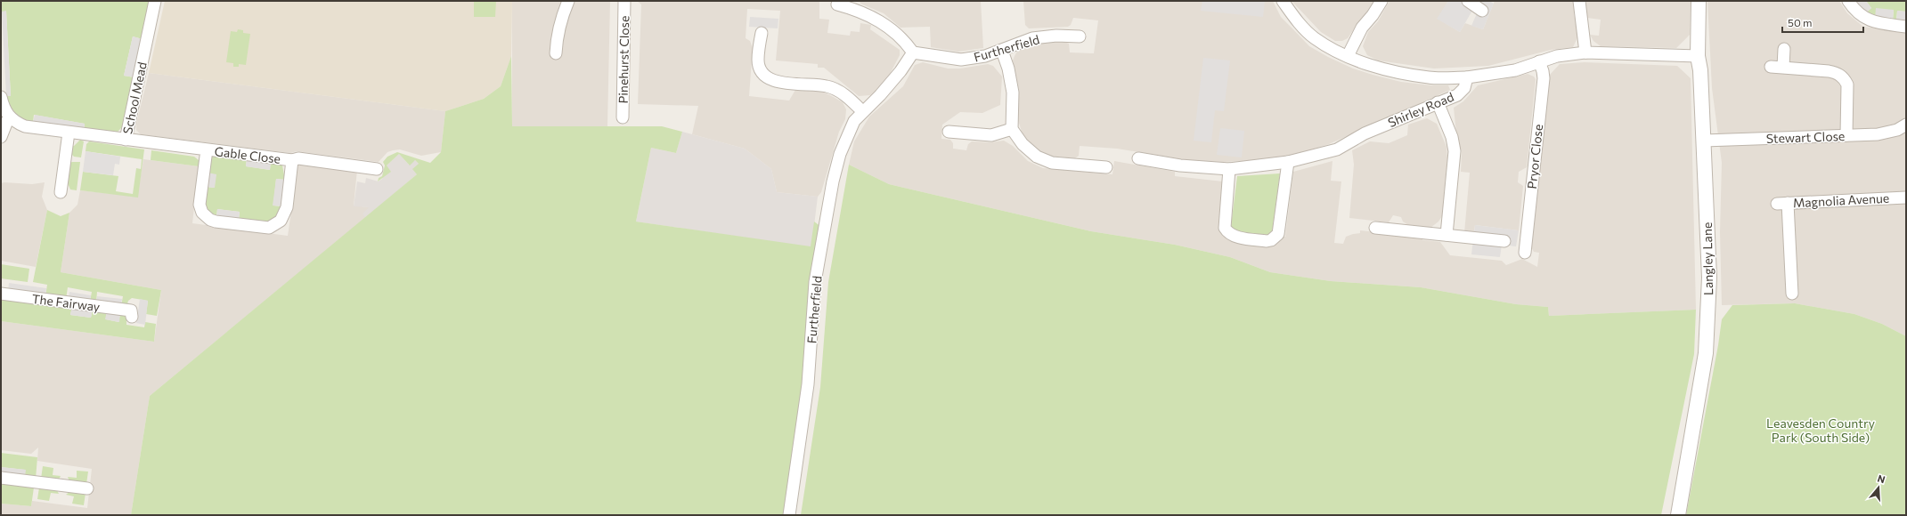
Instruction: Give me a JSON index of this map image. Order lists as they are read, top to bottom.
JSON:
{
  "streets": {
    "street": [
      "Furtherfield",
      "Pinehurst Close",
      "School Mead",
      "Shirley Road",
      "Stewart Close",
      "Gable Close",
      "Pryor Close",
      "Magnolia Avenue",
      "Langley Lane",
      "The Fairway"
    ]
  },
  "crossings": [
    ["School Mead", "Gable Close"],
    ["Stewart Close", "Langley Lane"]
  ],
  "parks": ["Leavesden Country Park (South Side)"],
  "scale_bar": "50 m",
  "north": "top"
}
